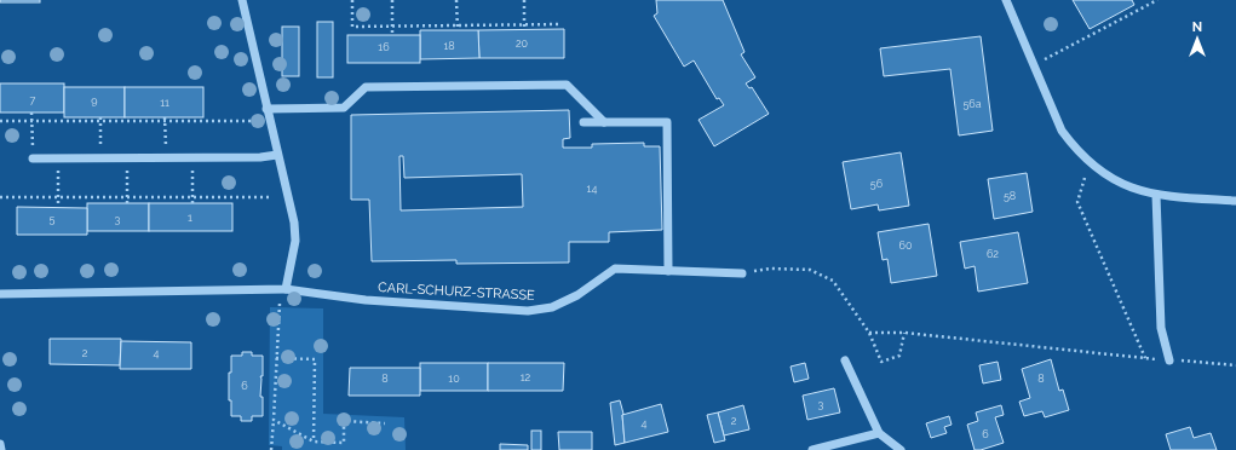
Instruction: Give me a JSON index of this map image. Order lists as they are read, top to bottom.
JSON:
{
  "streets": {
    "street": ["CARL-SCHURZ-STRASSE"]
  },
  "house_numbers": [
    "20",
    "18",
    "16",
    "7",
    "9",
    "11",
    "56a",
    "56",
    "14",
    "58",
    "1",
    "5",
    "3",
    "60",
    "62",
    "2",
    "4",
    "12",
    "8",
    "10",
    "8",
    "6",
    "3",
    "2",
    "4",
    "6"
  ],
  "north": "top"
}
